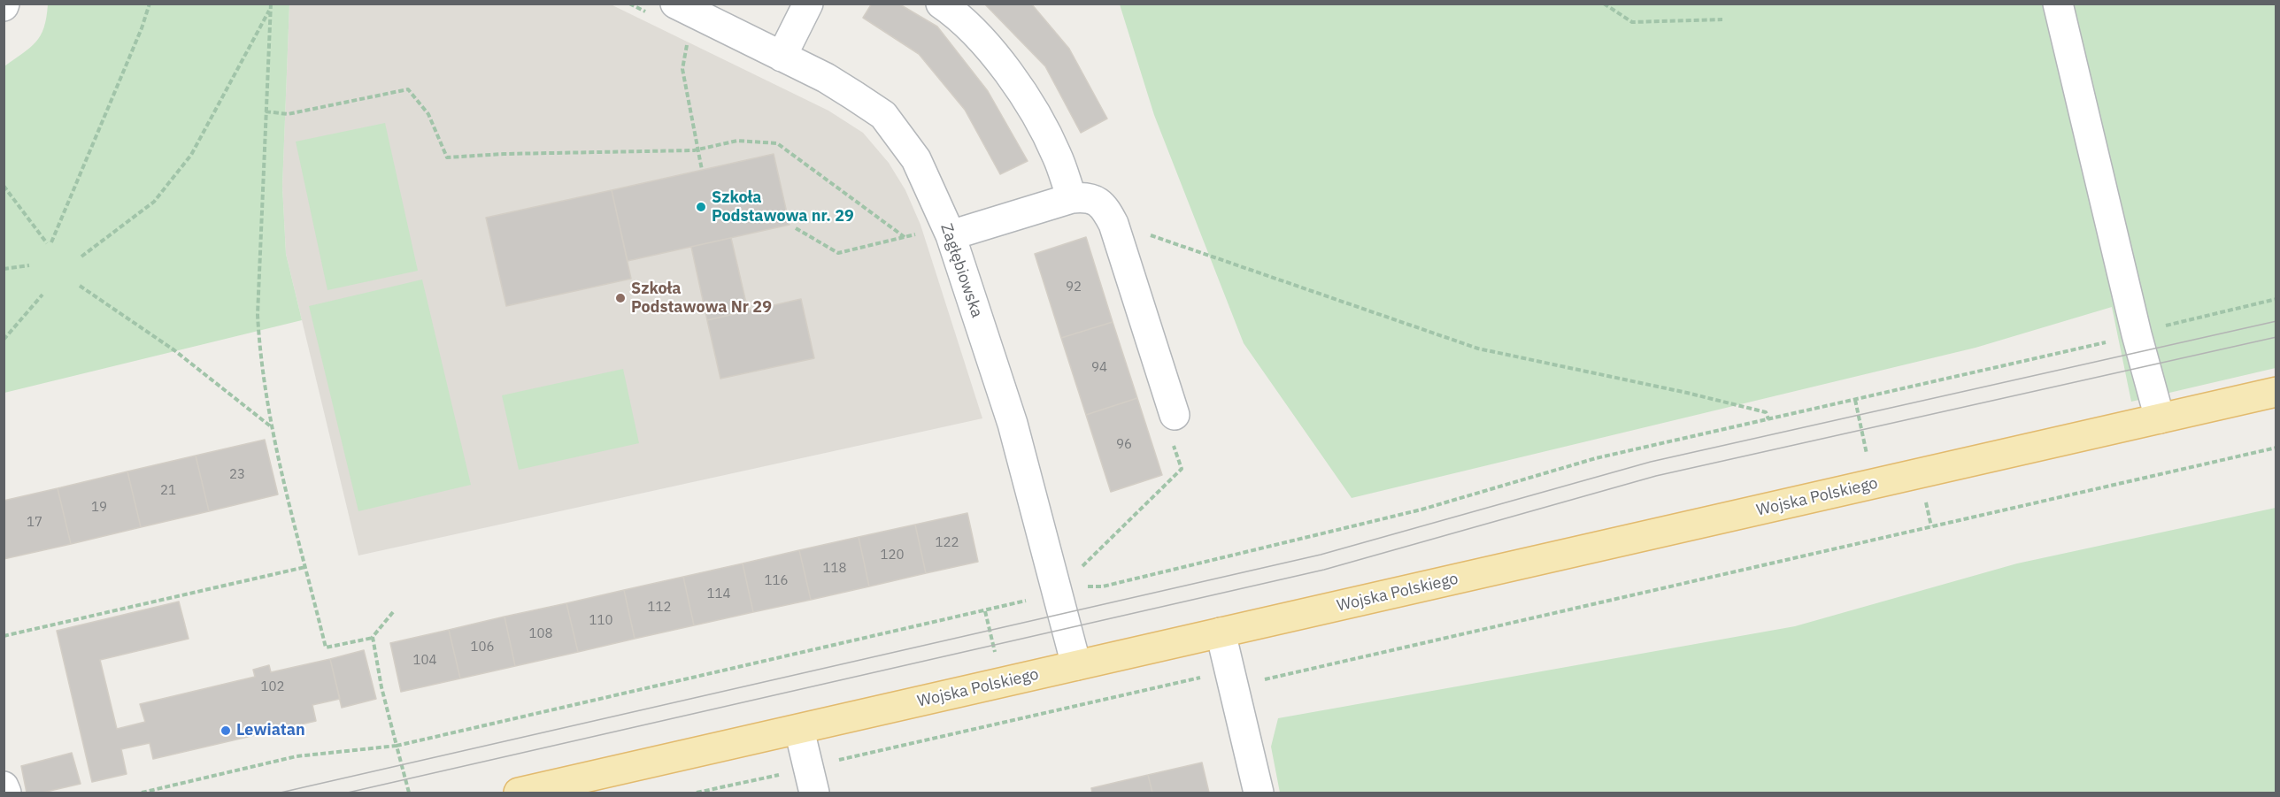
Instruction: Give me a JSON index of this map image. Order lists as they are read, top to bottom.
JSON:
{
  "streets": {
    "main road": ["Wojska Polskiego"],
    "street": ["Zagłębiowska"]
  },
  "crossings": [
    ["Zagłębiowska", "Wojska Polskiego"]
  ],
  "places": ["Szkoła Podstawowa nr. 29", "Szkoła Podstawowa Nr 29", "Lewiatan"],
  "house_numbers": [
    "92",
    "94",
    "96",
    "23",
    "21",
    "19",
    "17",
    "122",
    "120",
    "118",
    "116",
    "114",
    "112",
    "110",
    "108",
    "106",
    "104",
    "102"
  ]
}
